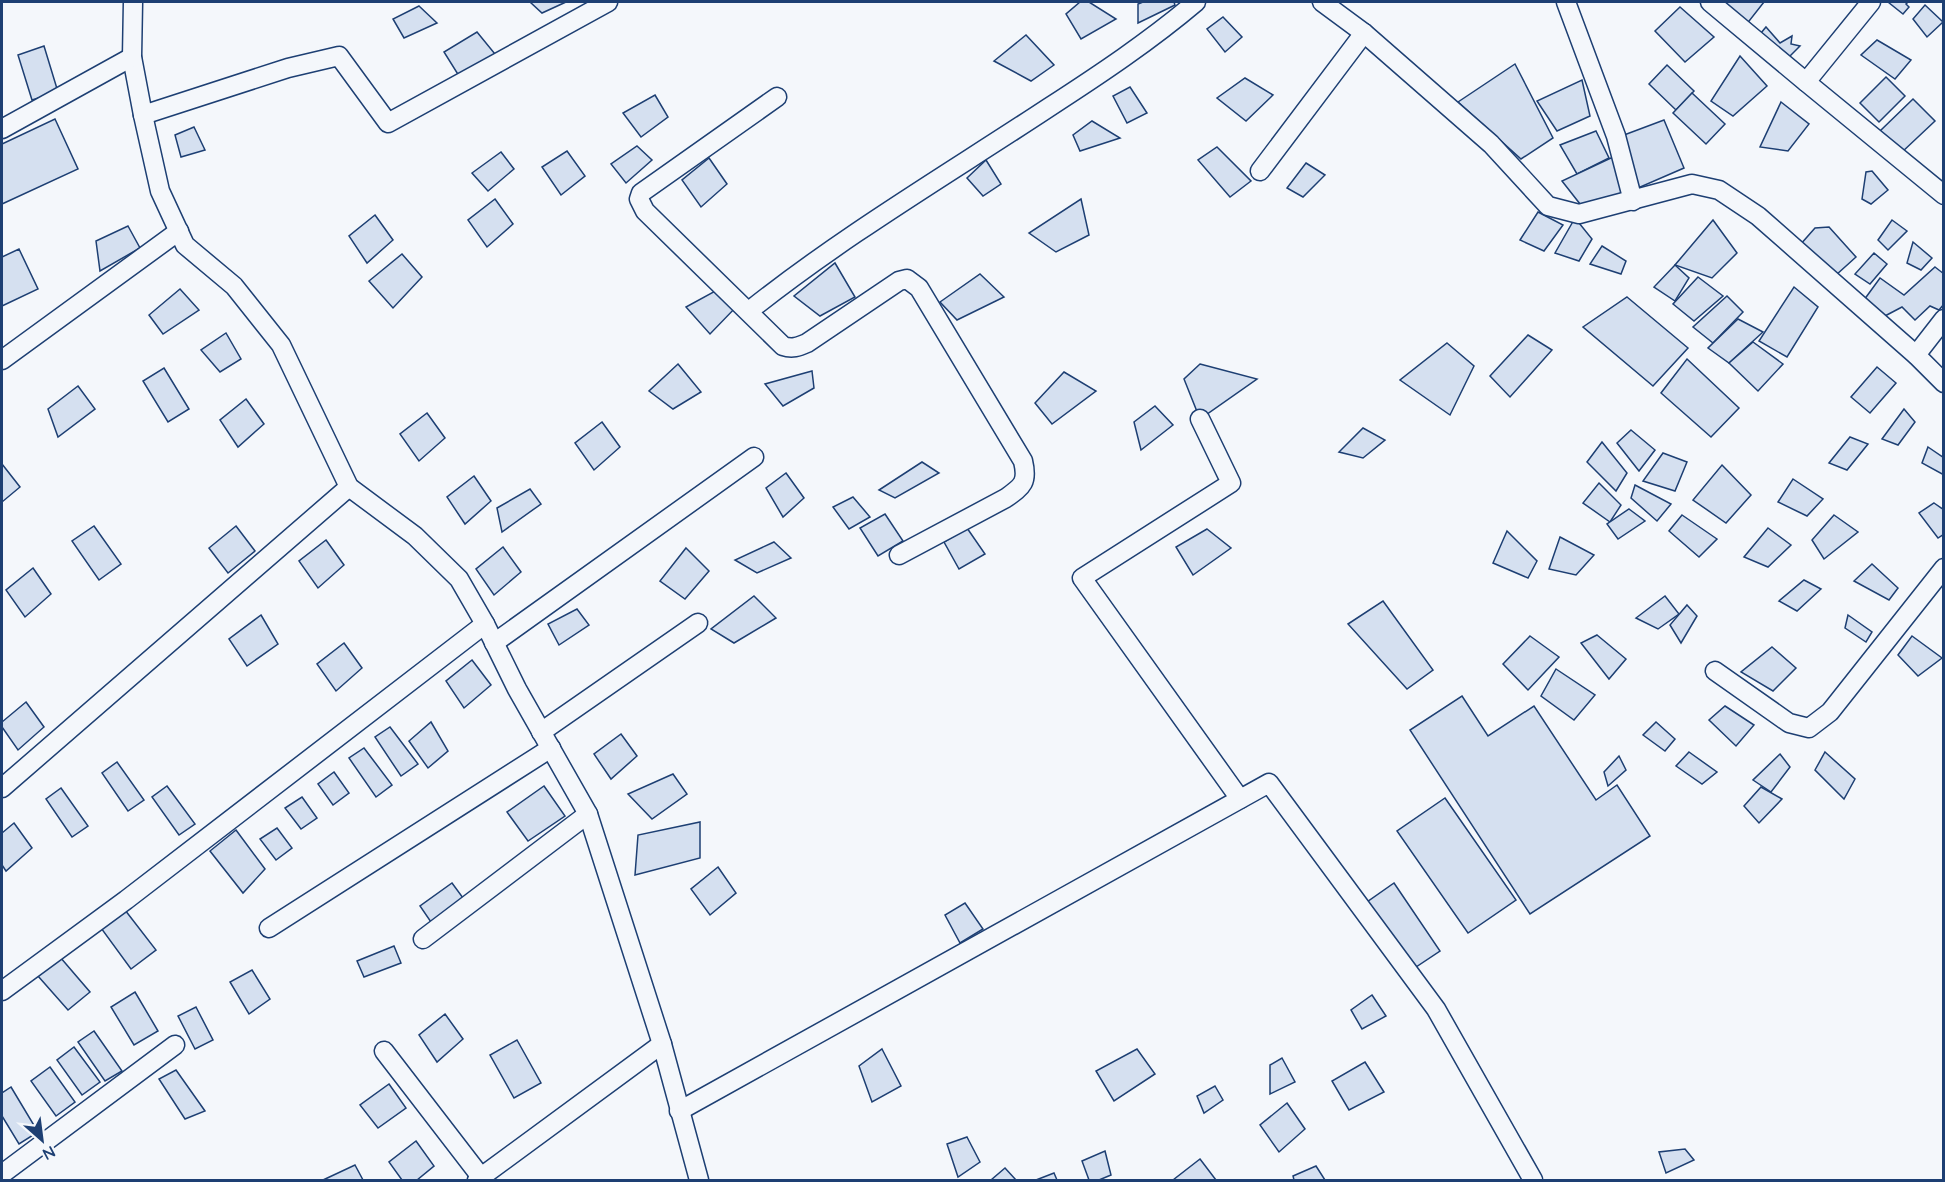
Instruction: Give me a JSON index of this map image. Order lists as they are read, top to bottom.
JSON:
{
  "north": "bottom right"
}
